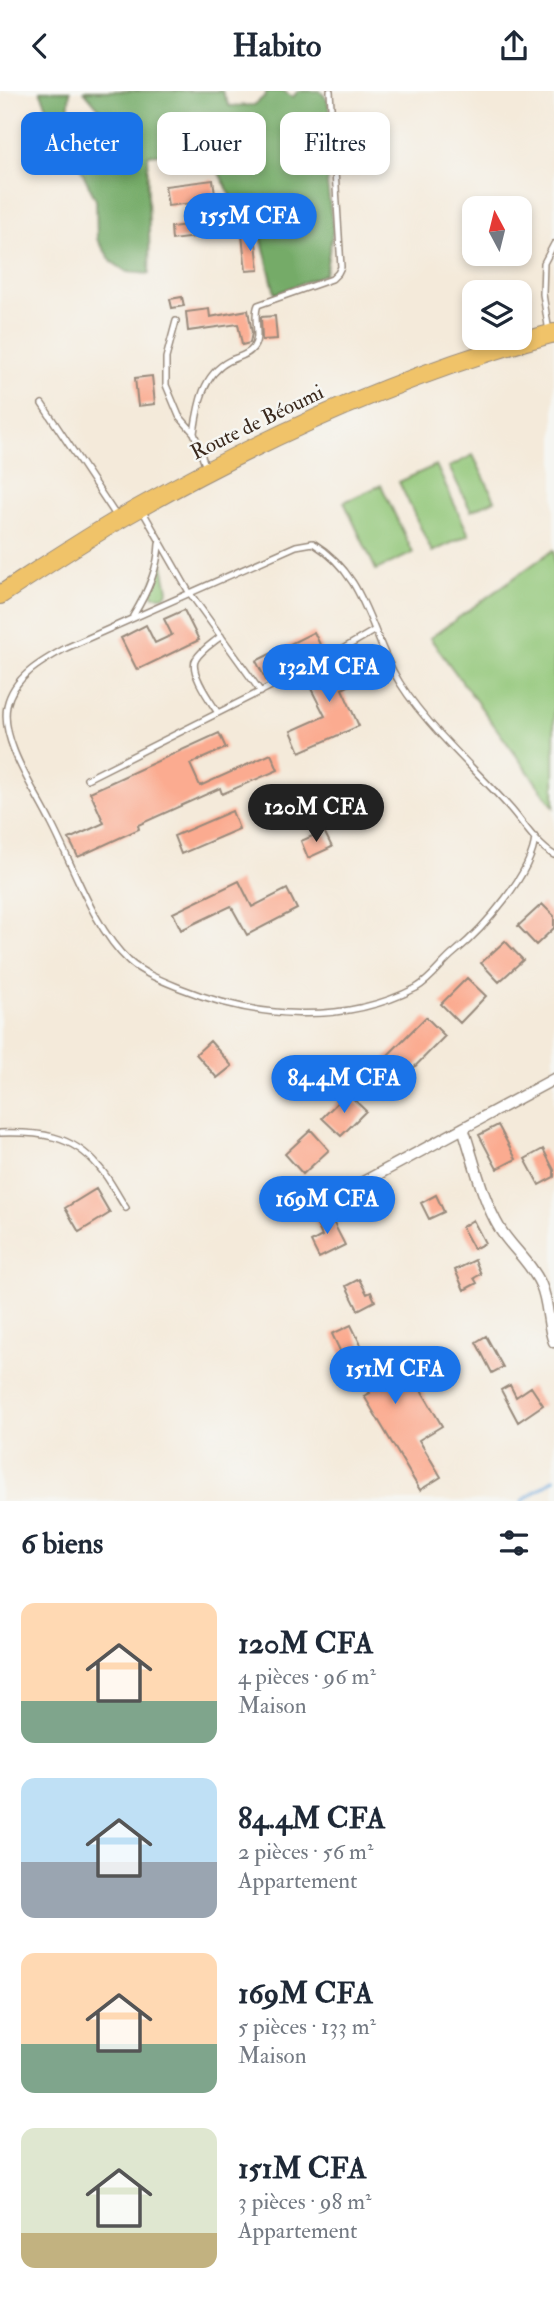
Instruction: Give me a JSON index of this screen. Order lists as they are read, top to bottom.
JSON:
{
  "streets": {
    "main road": ["Route de Béoumi"]
  },
  "north": "top",
  "page": {
    "header": "Habito",
    "chip": ["Acheter", "Louer", "Filtres"],
    "price": [
      "155M CFA",
      "132M CFA",
      "120M CFA",
      "84.4M CFA",
      "169M CFA",
      "151M CFA"
    ],
    "heading": "6 biens",
    "list": [
      {
        "name": "120M CFA",
        "note": "4 pièces · 96 m² · Maison"
      },
      {
        "name": "84.4M CFA",
        "note": "2 pièces · 56 m² · Appartement"
      },
      {
        "name": "169M CFA",
        "note": "5 pièces · 133 m² · Maison"
      },
      {
        "name": "151M CFA",
        "note": "3 pièces · 98 m² · Appartement"
      }
    ]
  }
}
